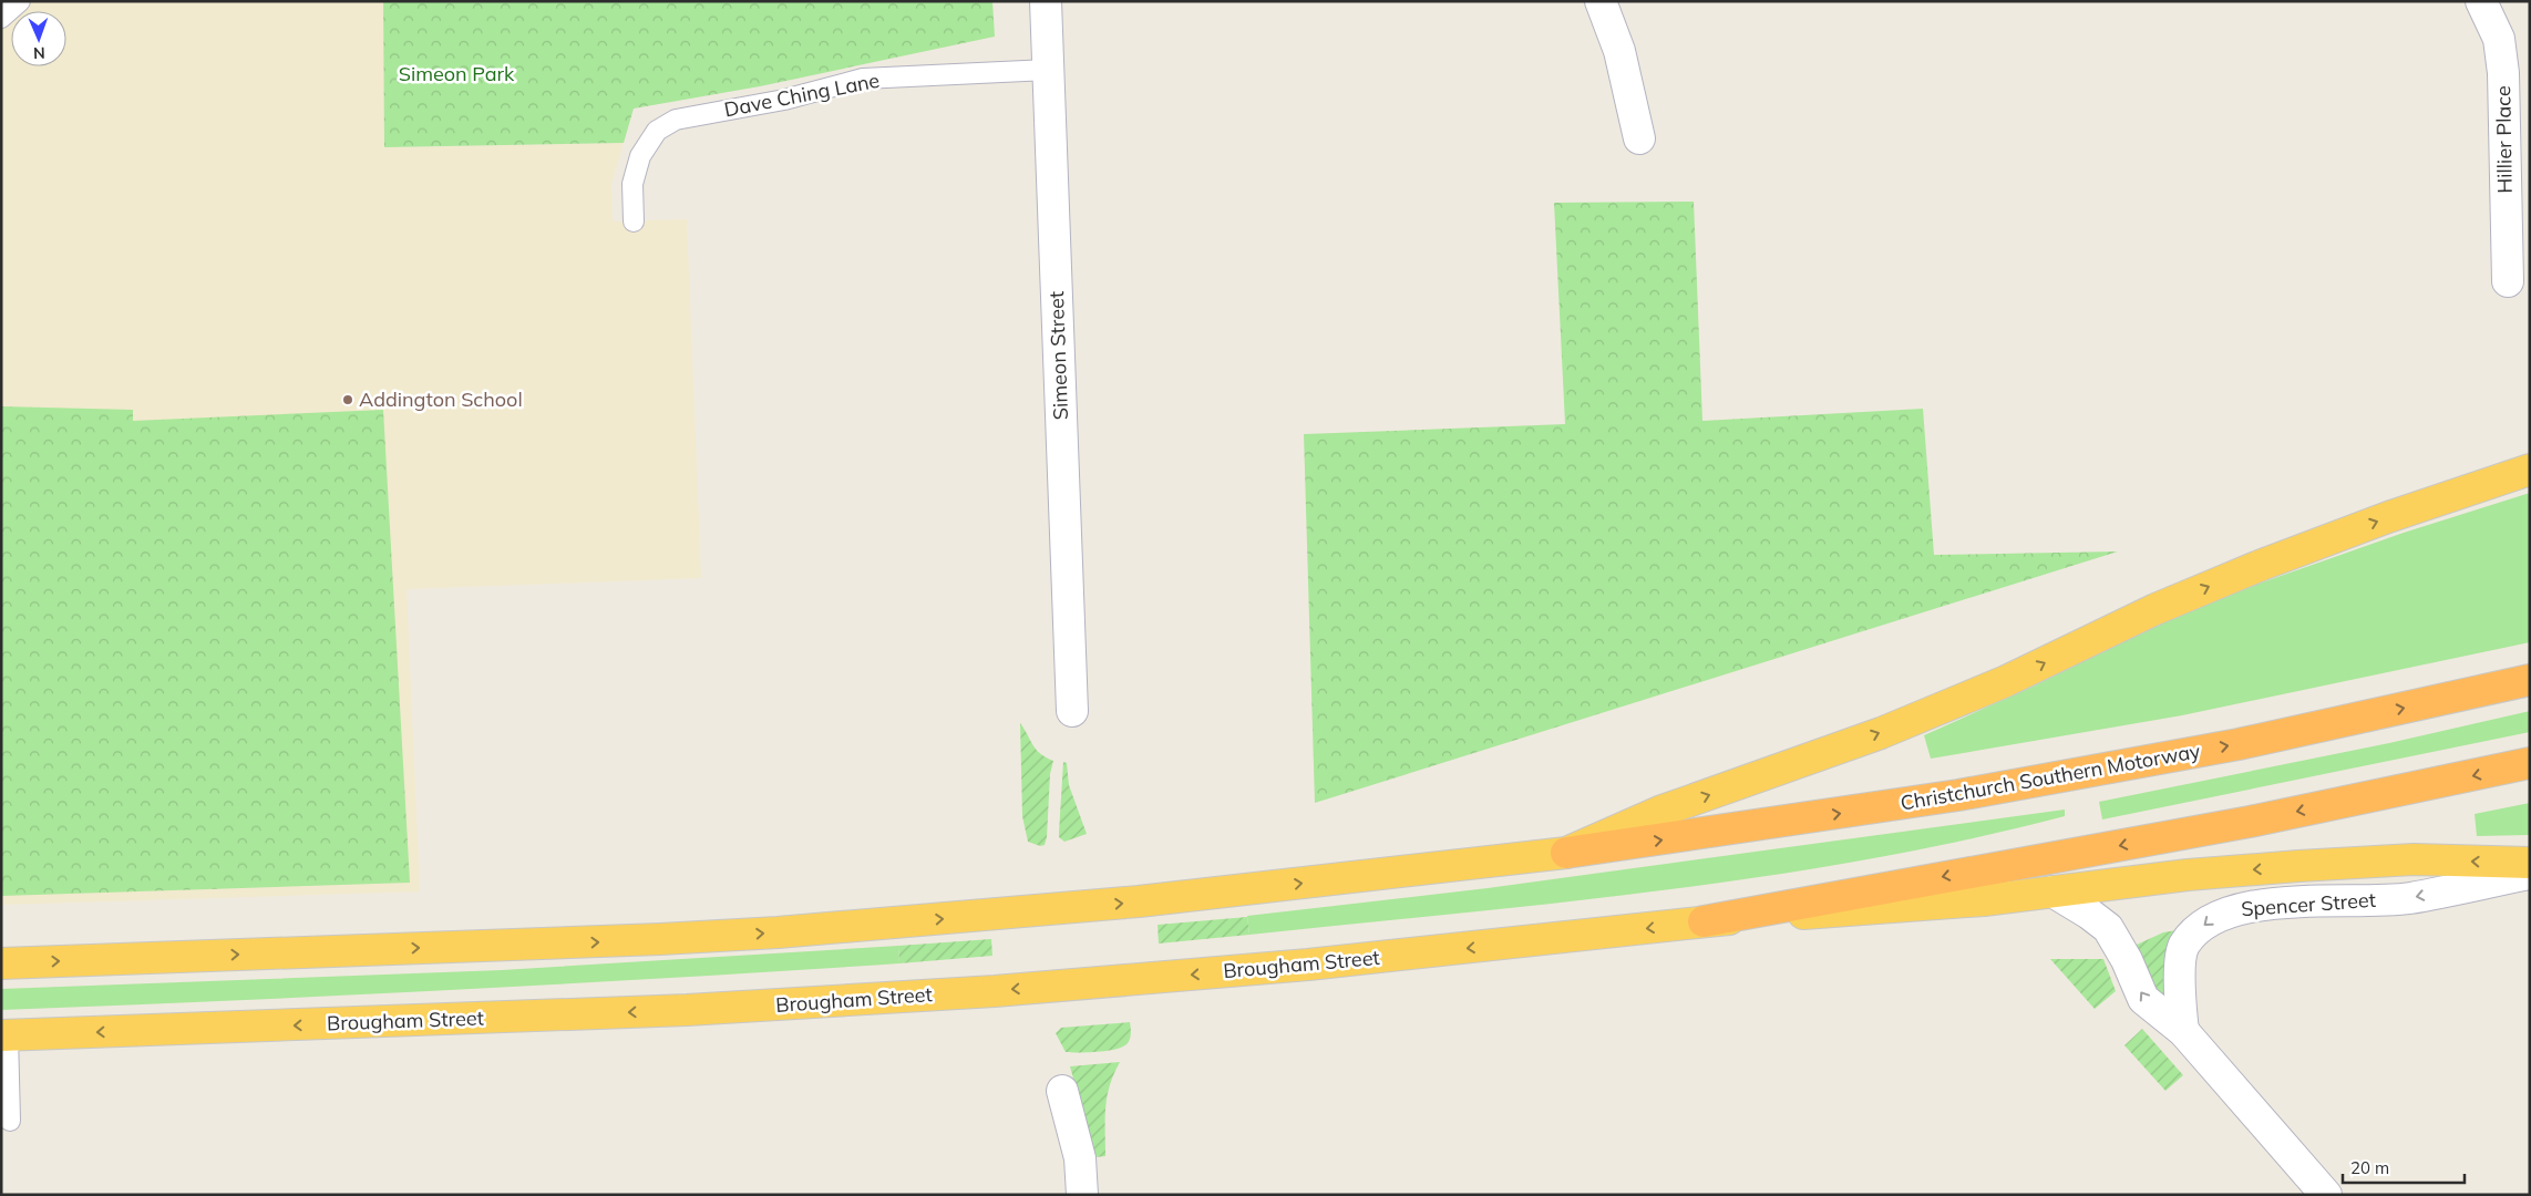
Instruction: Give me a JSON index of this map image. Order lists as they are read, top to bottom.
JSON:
{
  "streets": {
    "highway": ["Christchurch Southern Motorway", "Brougham Street"],
    "street": ["Hillier Place", "Simeon Street", "Spencer Street"],
    "lane": ["Dave Ching Lane"]
  },
  "crossings": [
    ["Dave Ching Lane", "Simeon Street"]
  ],
  "one_way": ["Spencer Street"],
  "parks": ["Simeon Park"],
  "places": ["Addington School"],
  "scale_bar": "20 m",
  "north": "bottom"
}
